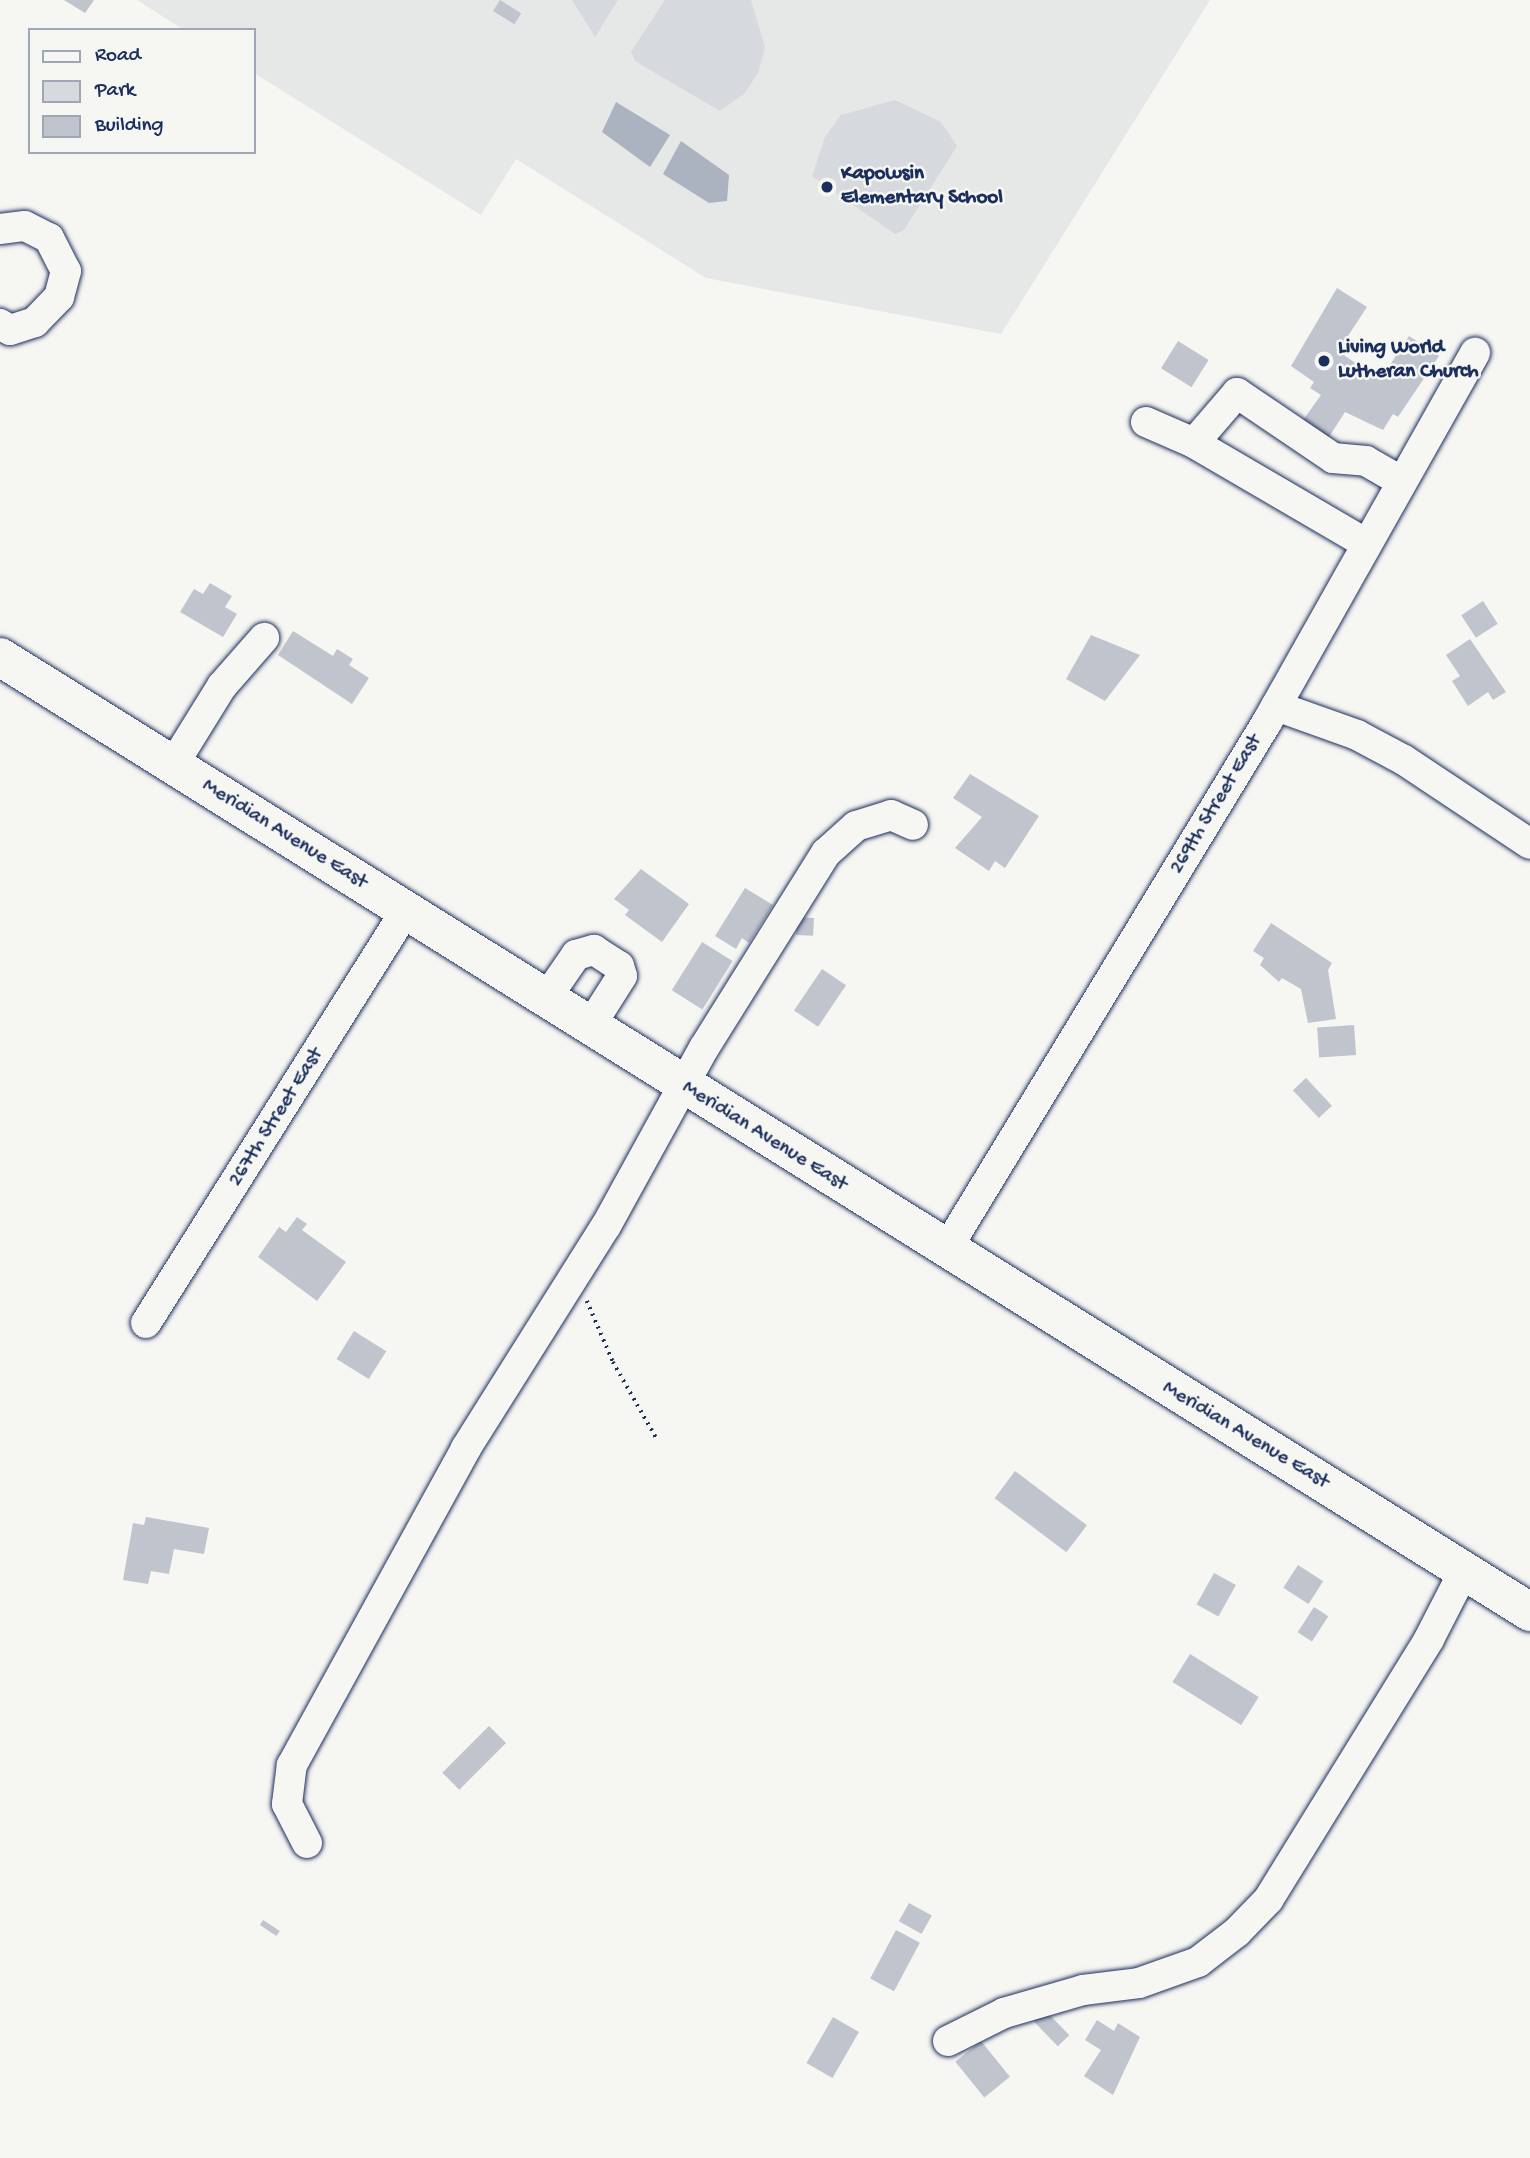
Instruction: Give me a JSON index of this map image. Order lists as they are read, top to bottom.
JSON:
{
  "streets": {
    "main road": ["Meridian Avenue East"],
    "street": ["269th Street East", "267th Street East"]
  },
  "crossings": [
    ["269th Street East", "Meridian Avenue East"],
    ["Meridian Avenue East", "267th Street East"]
  ],
  "places": ["Kapowsin Elementary School", "Living World Lutheran Church"],
  "legend": ["Road", "Park", "Building"]
}
